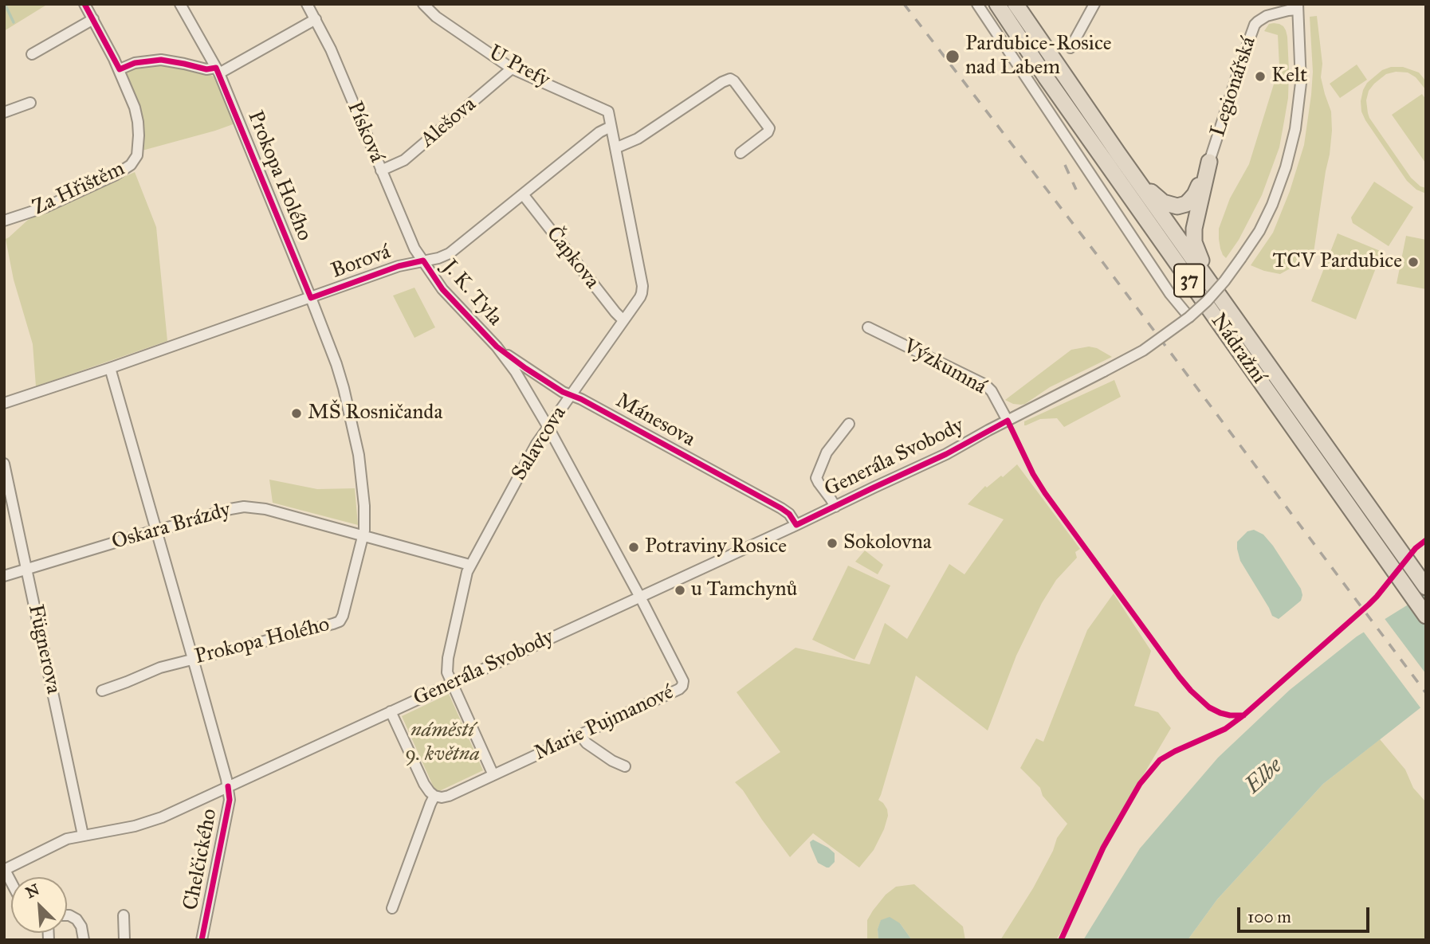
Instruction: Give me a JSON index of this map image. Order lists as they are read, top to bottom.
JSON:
{
  "streets": {
    "main road": ["37", "Nádražní"],
    "street": [
      "U Prefy",
      "Legionářská",
      "Alešova",
      "Písková",
      "Prokopa Holého",
      "Za Hřištěm",
      "Čapkova",
      "Borová",
      "J. K. Tyla",
      "Výzkumná",
      "Mánesova",
      "Salavcova",
      "Generála Svobody",
      "Oskara Brázdy",
      "Fügnerova",
      "Marie Pujmanové",
      "Chelčického"
    ]
  },
  "crossings": [
    ["U Prefy", "Alešova"],
    ["U Prefy", "Borová"],
    ["U Prefy", "Salavcova"],
    ["Legionářská", "Generála Svobody"],
    ["Alešova", "Písková"],
    ["Písková", "Borová"],
    ["Písková", "J. K. Tyla"],
    ["Prokopa Holého", "Borová"],
    ["Prokopa Holého", "Oskara Brázdy"],
    ["Prokopa Holého", "Chelčického"],
    ["Čapkova", "Borová"],
    ["Čapkova", "Salavcova"],
    ["Borová", "J. K. Tyla"],
    ["Borová", "Salavcova"],
    ["Borová", "Chelčického"],
    ["J. K. Tyla", "Mánesova"],
    ["J. K. Tyla", "Salavcova"],
    ["J. K. Tyla", "Generála Svobody"],
    ["J. K. Tyla", "Marie Pujmanové"],
    ["Výzkumná", "Generála Svobody"],
    ["Mánesova", "Salavcova"],
    ["Mánesova", "Generála Svobody"],
    ["Salavcova", "Generála Svobody"],
    ["Salavcova", "Oskara Brázdy"],
    ["Generála Svobody", "Fügnerova"],
    ["Generála Svobody", "Marie Pujmanové"],
    ["Generála Svobody", "Chelčického"],
    ["Oskara Brázdy", "Fügnerova"],
    ["Oskara Brázdy", "Chelčického"]
  ],
  "water": ["Elbe"],
  "parks": ["náměstí 9. května"],
  "places": [
    "Pardubice-Rosice nad Labem",
    "Kelt",
    "TCV Pardubice",
    "MŠ Rosničanda",
    "Sokolovna",
    "Potraviny Rosice",
    "u Tamchynů"
  ],
  "scale_bar": "100 m",
  "north": "top left"
}
